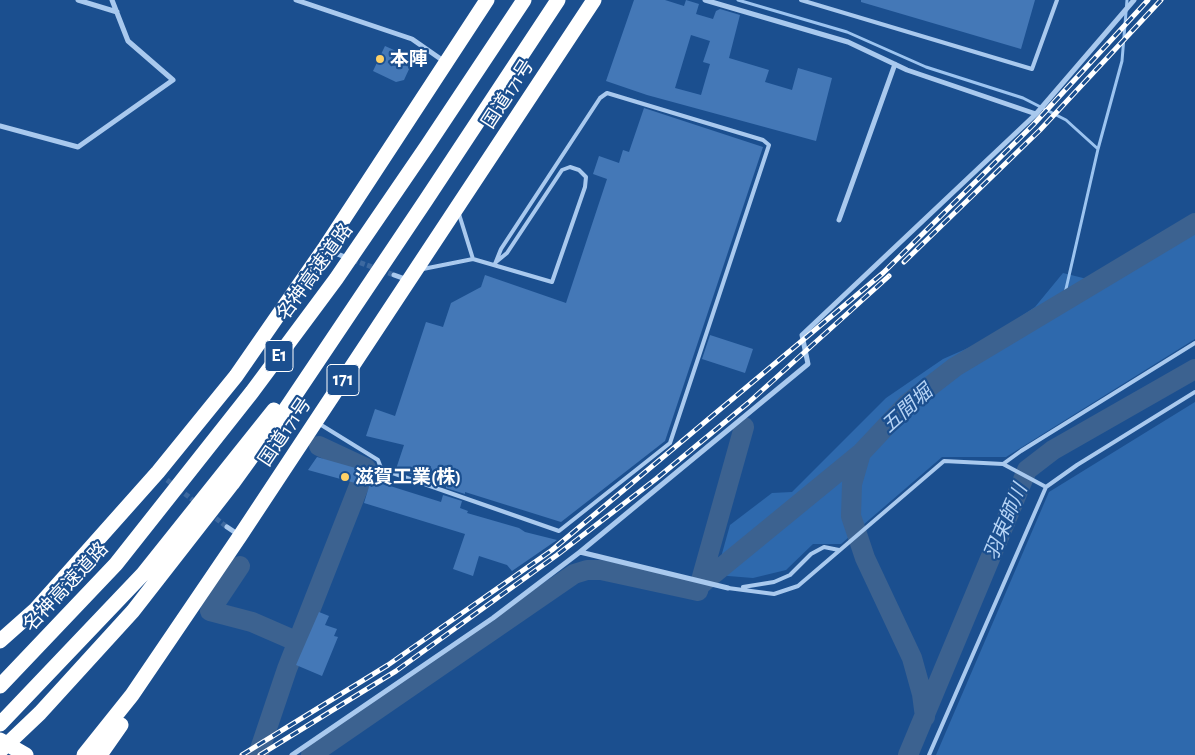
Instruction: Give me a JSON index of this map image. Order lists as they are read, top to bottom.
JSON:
{
  "streets": {
    "highway": [
      "国道171号",
      "名神高速道路",
      "E1",
      "171"
    ]
  },
  "water": ["五間堀", "羽束師川"],
  "places": ["本陣", "滋賀工業(株)"]
}
